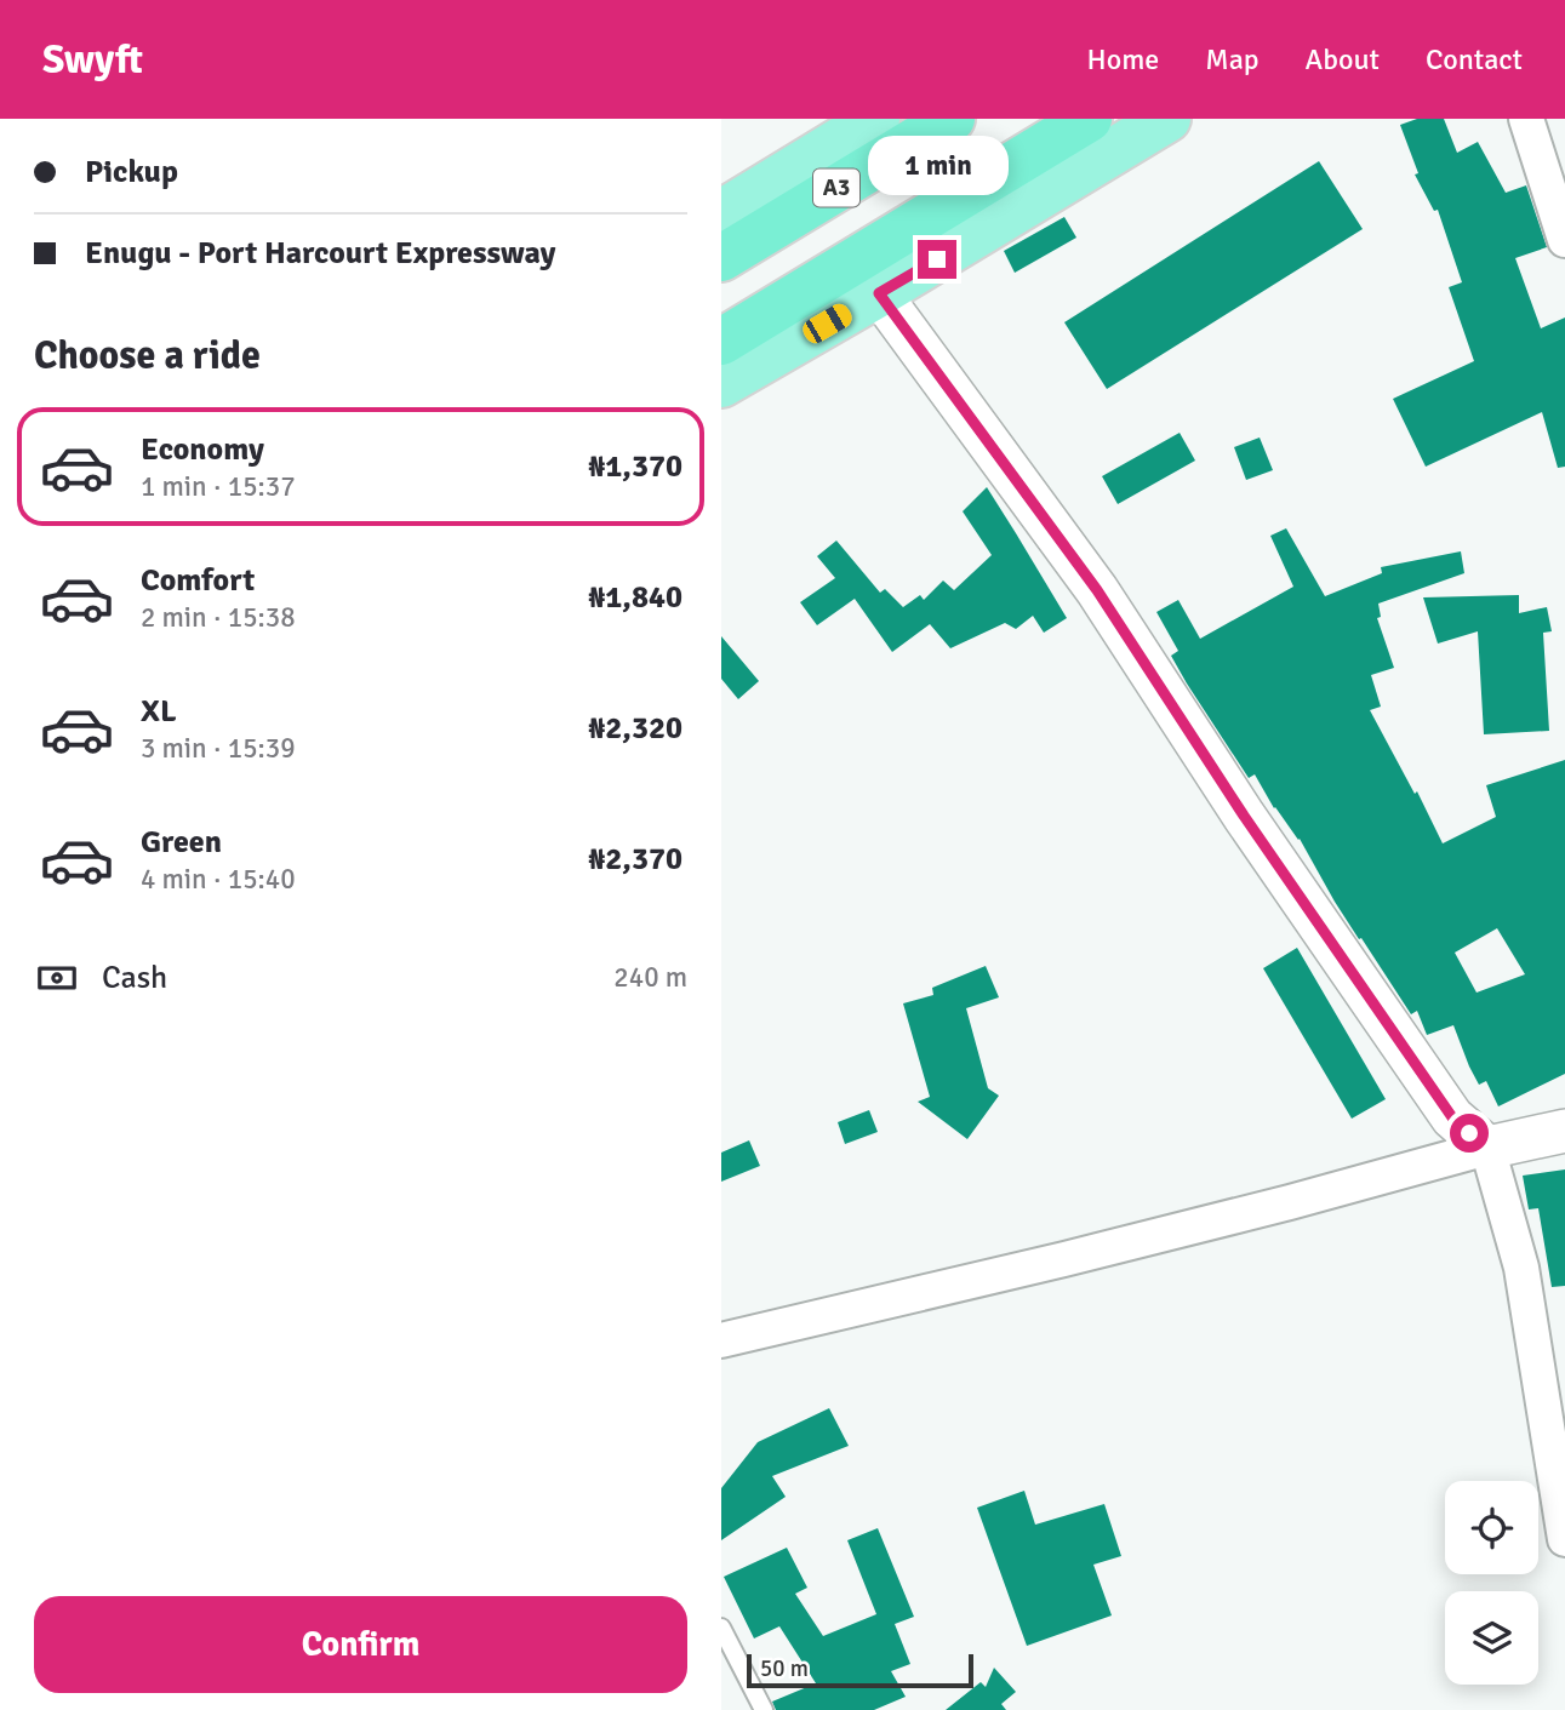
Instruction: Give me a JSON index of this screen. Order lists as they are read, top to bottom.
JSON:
{
  "streets": {
    "highway": ["A3"]
  },
  "scale_bar": "50 m",
  "page": {
    "header": "Swyft",
    "nav": [
      "Home",
      "Map",
      "About",
      "Contact"
    ],
    "banner": ["Pickup", "Enugu - Port Harcourt Expressway"],
    "bubble": "1 min",
    "heading": "Choose a ride",
    "list": [
      {
        "name": "Economy",
        "note": "1 min · 15:37",
        "value": "₦1,370"
      },
      {
        "name": "Comfort",
        "note": "2 min · 15:38",
        "value": "₦1,840"
      },
      {
        "name": "XL",
        "note": "3 min · 15:39",
        "value": "₦2,320"
      },
      {
        "name": "Green",
        "note": "4 min · 15:40",
        "value": "₦2,370"
      }
    ],
    "pay": ["Cash", "240 m"],
    "buttons": "Confirm",
    "scale": "50 m"
  }
}
